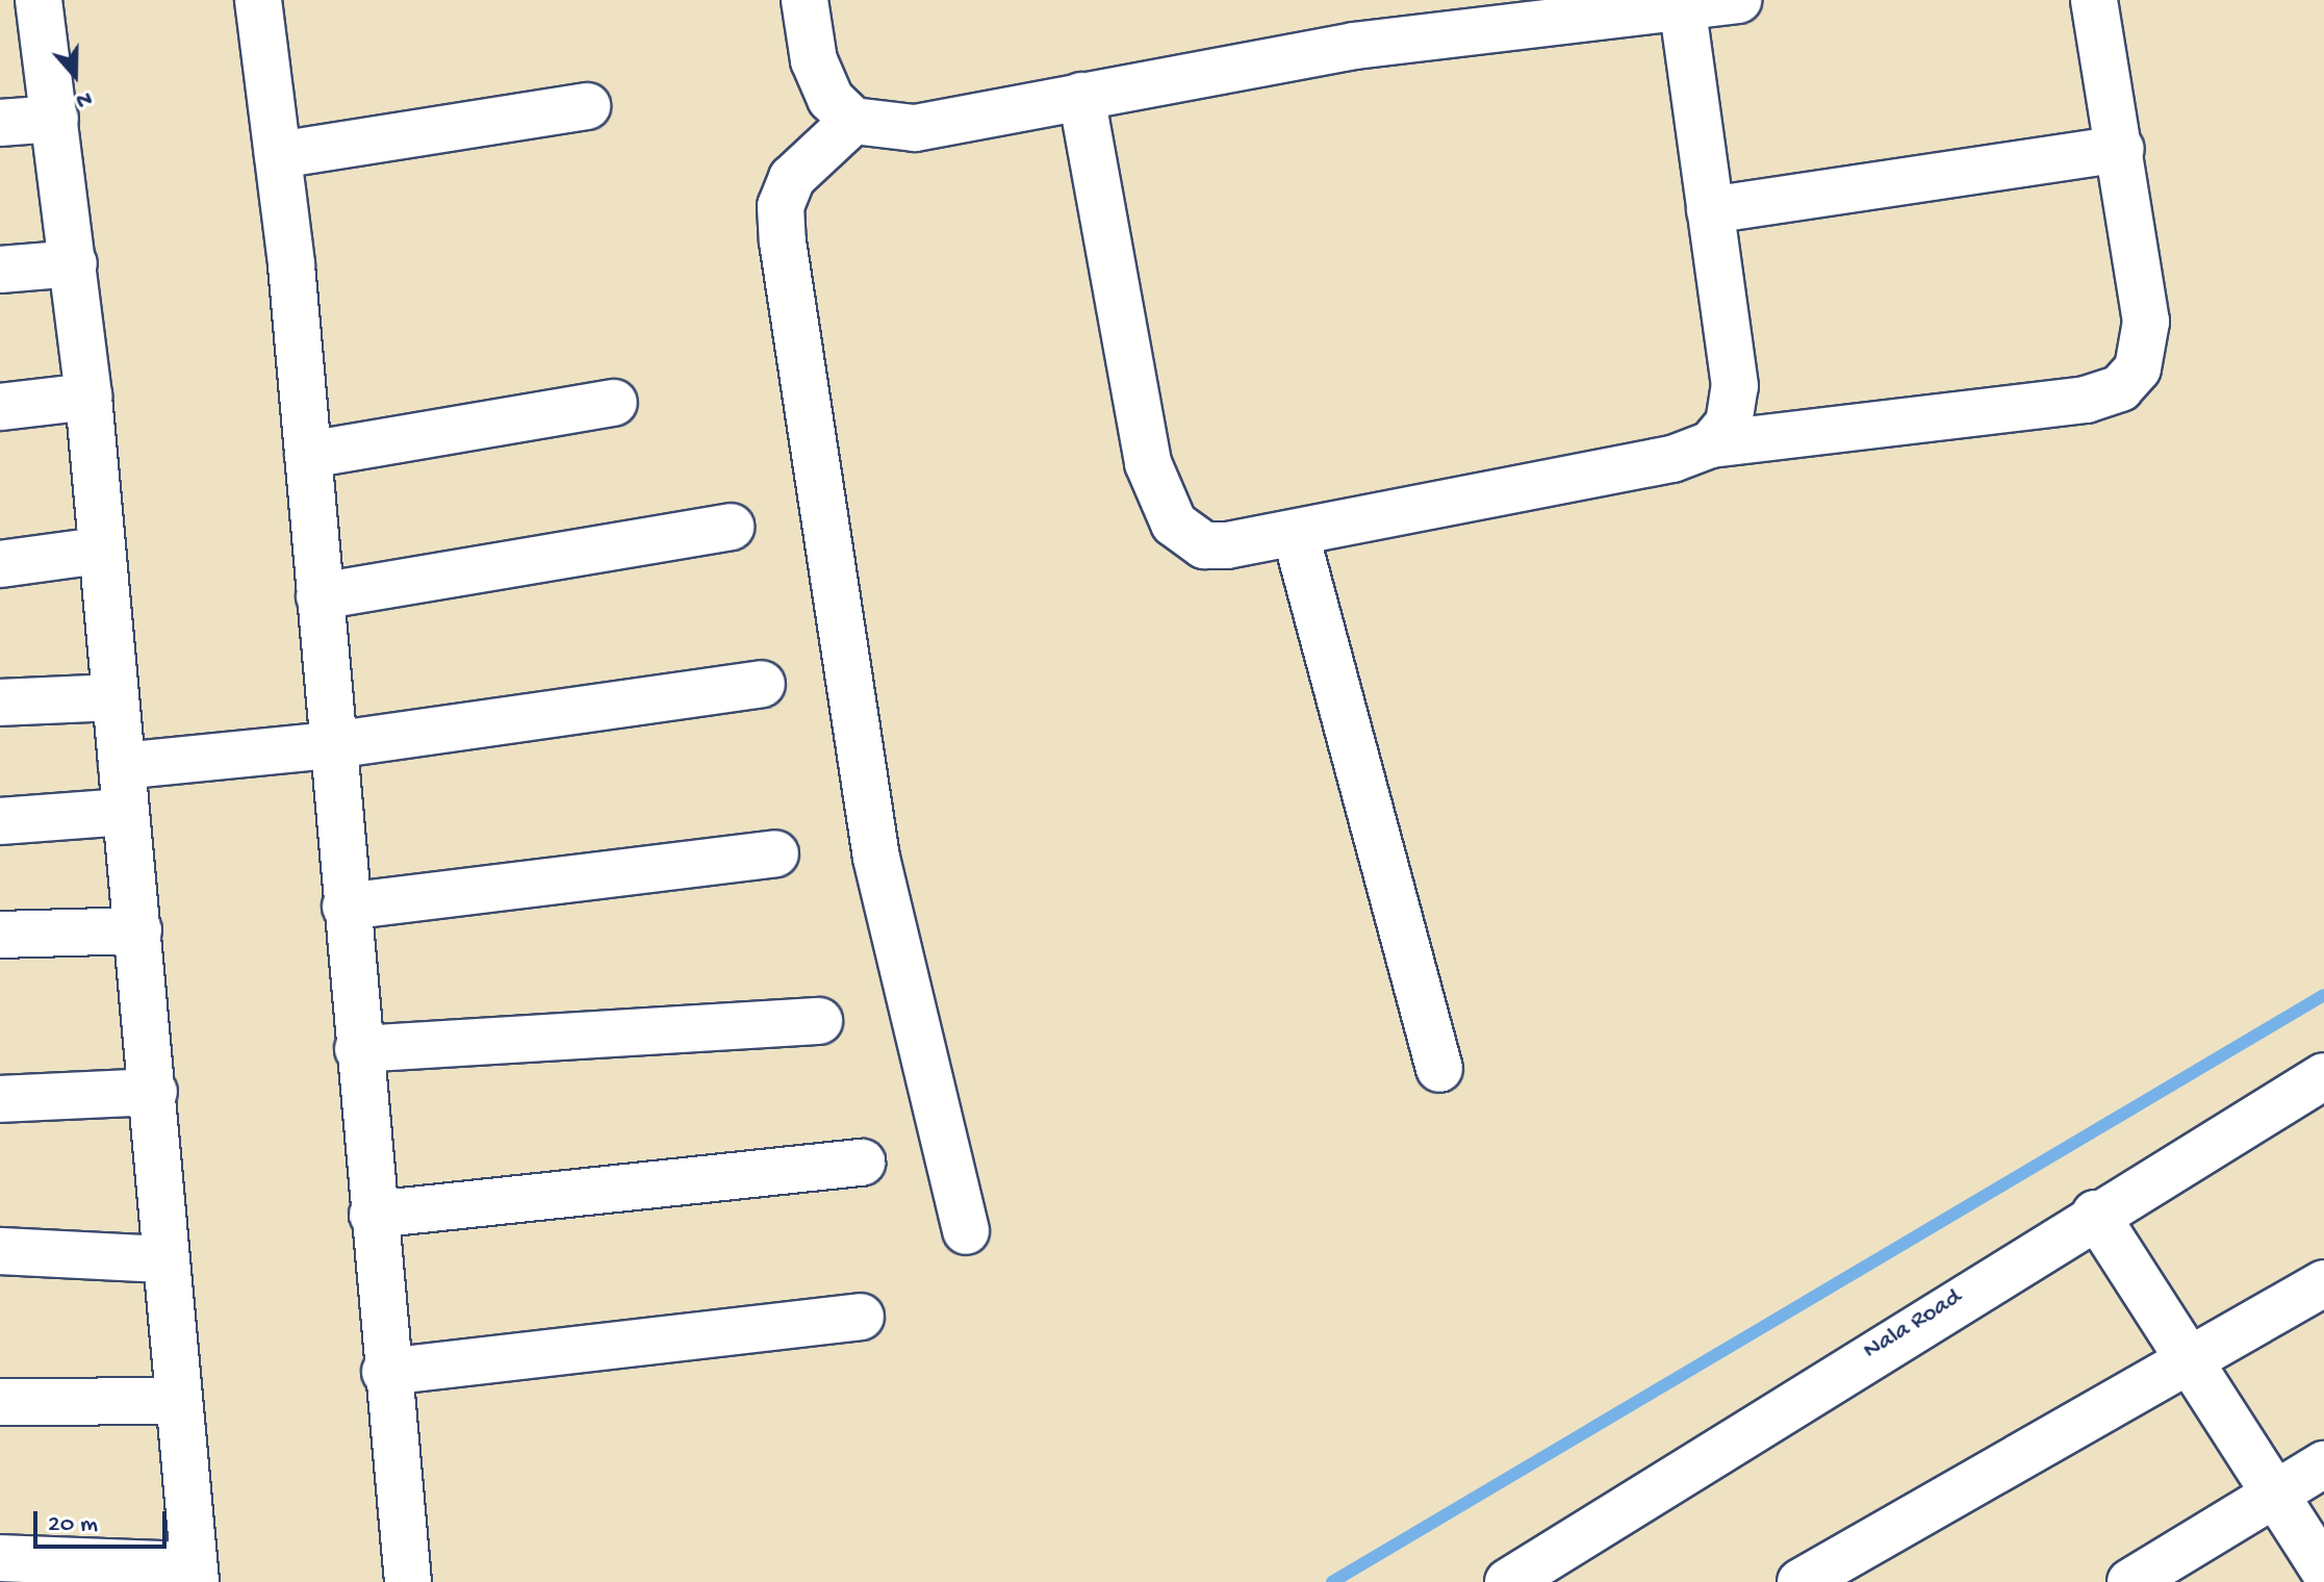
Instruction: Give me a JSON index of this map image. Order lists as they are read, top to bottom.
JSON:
{
  "streets": {
    "street": ["Nala Road"]
  },
  "scale_bar": "20 m",
  "north": "bottom"
}
